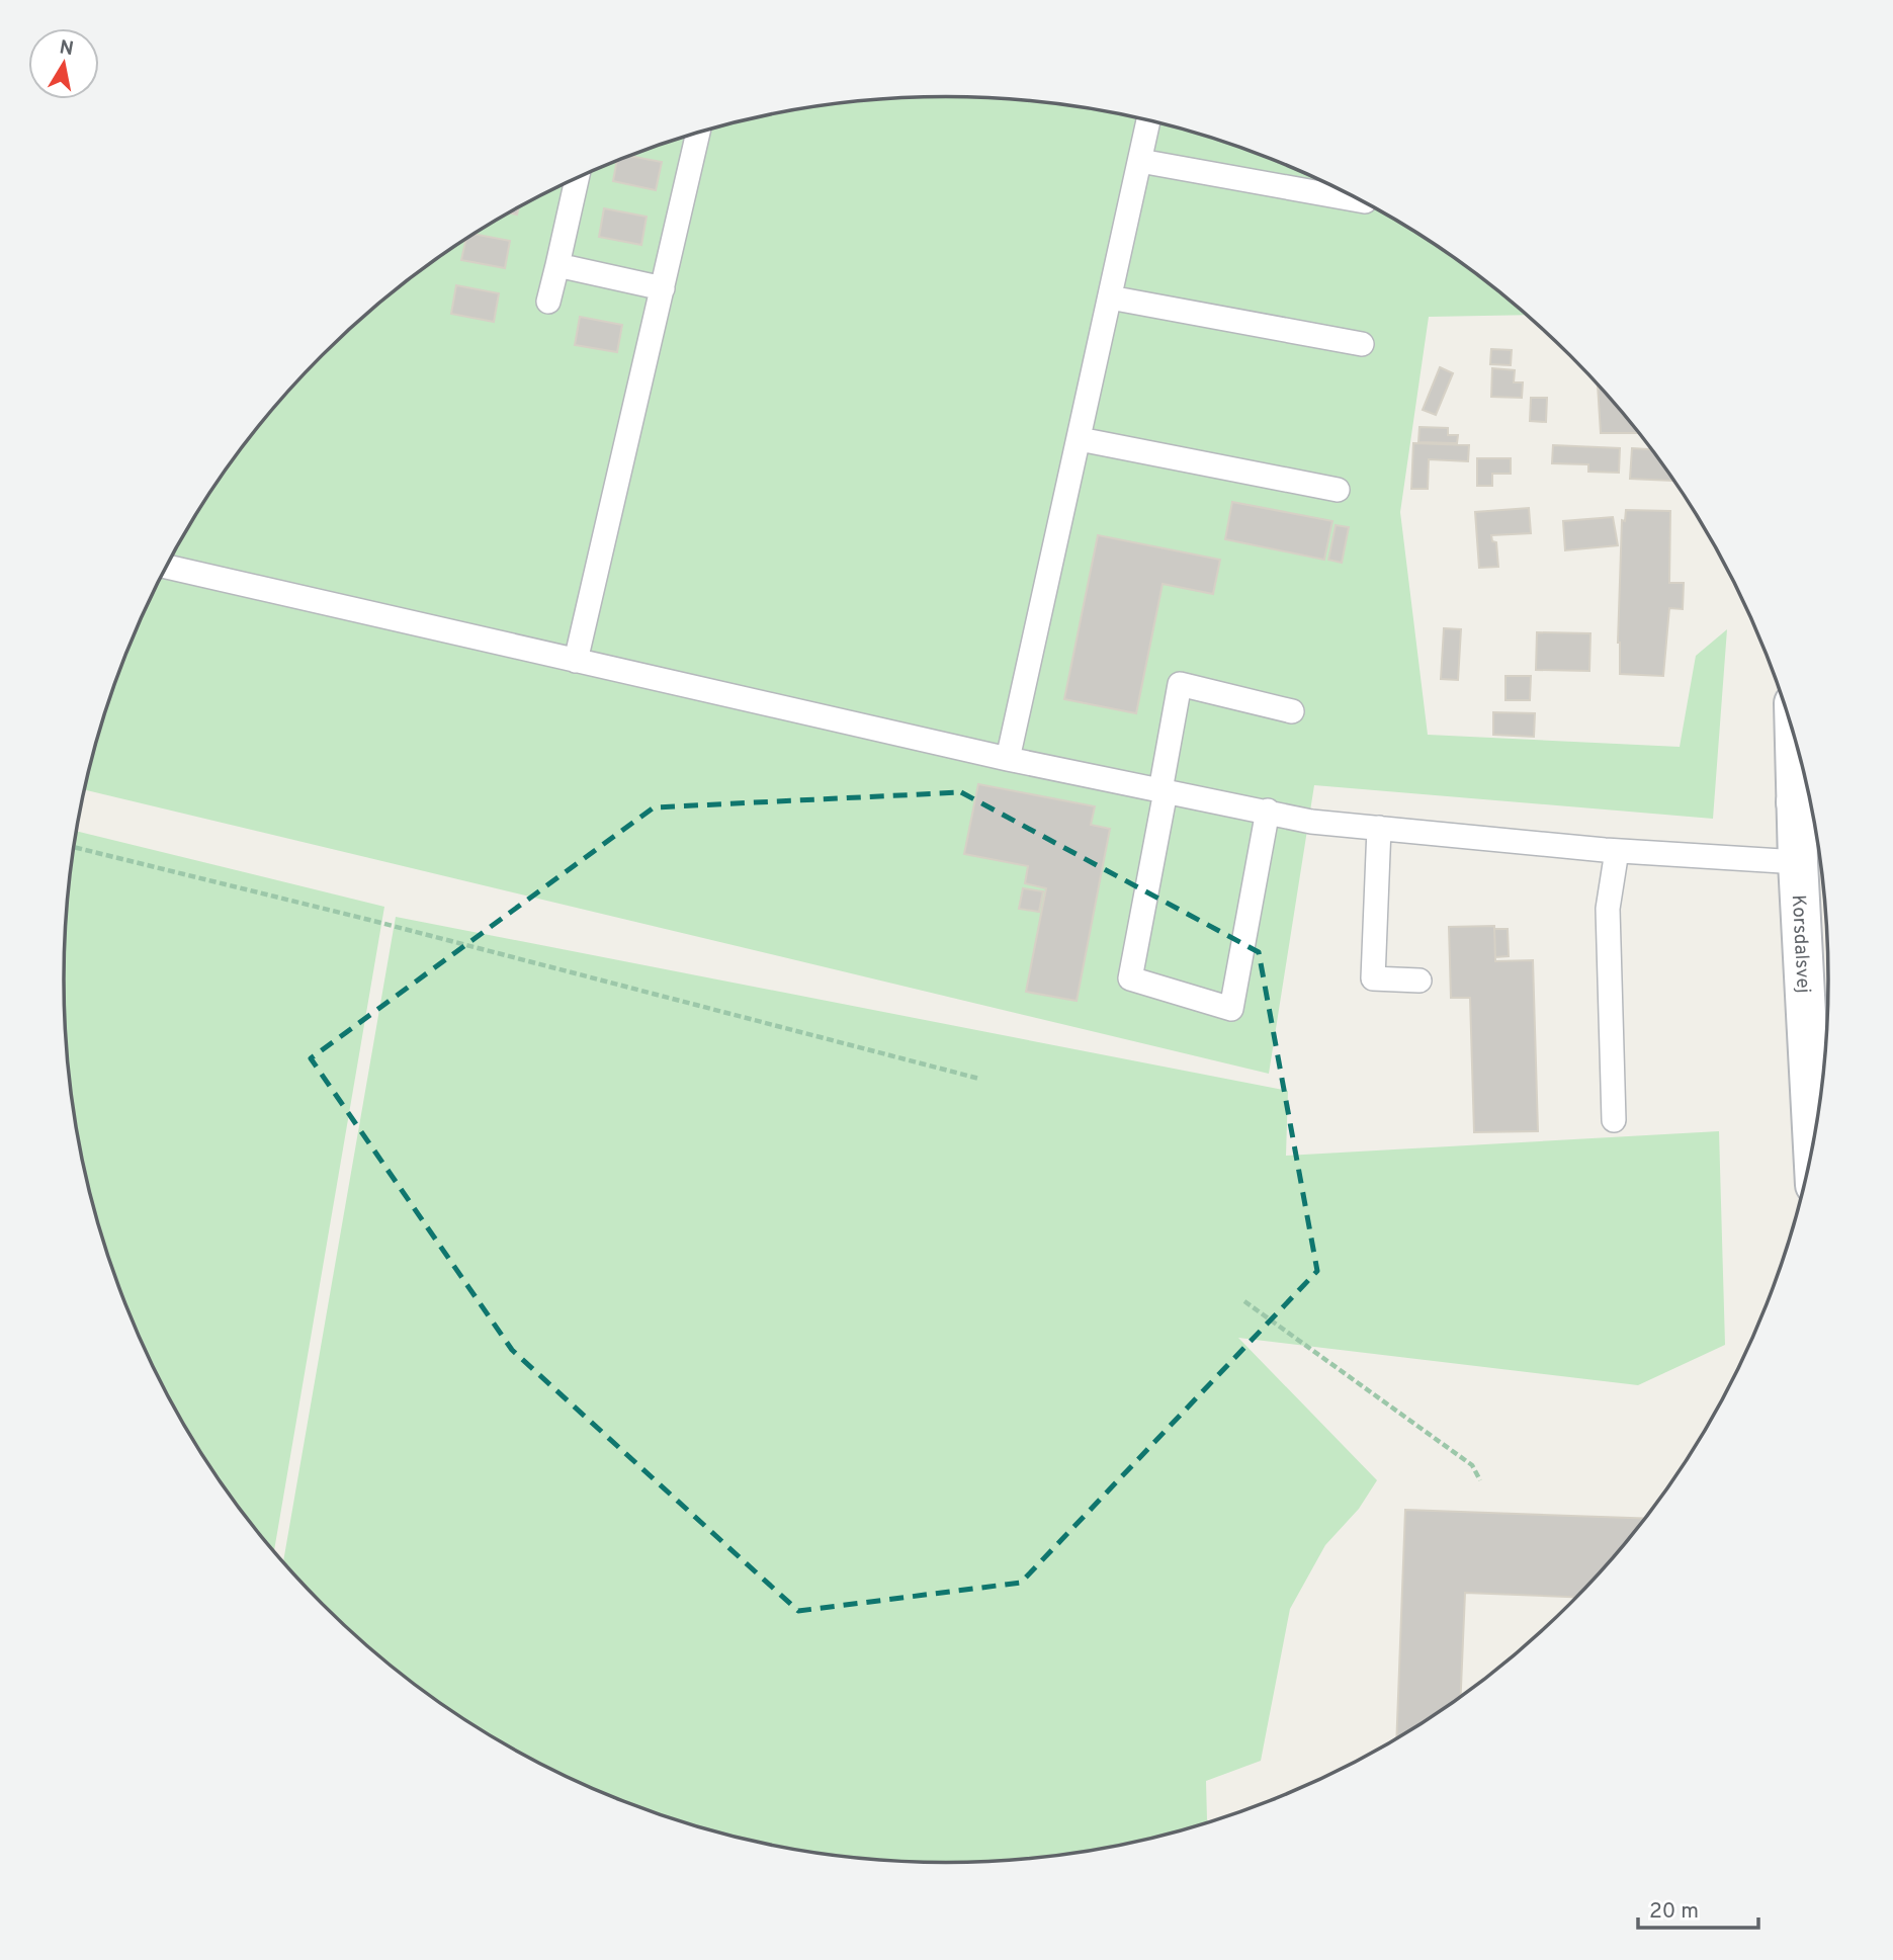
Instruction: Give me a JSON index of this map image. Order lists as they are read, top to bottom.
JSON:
{
  "streets": {
    "street": ["Korsdalsvej"]
  },
  "scale_bar": "20 m",
  "north": "top"
}
